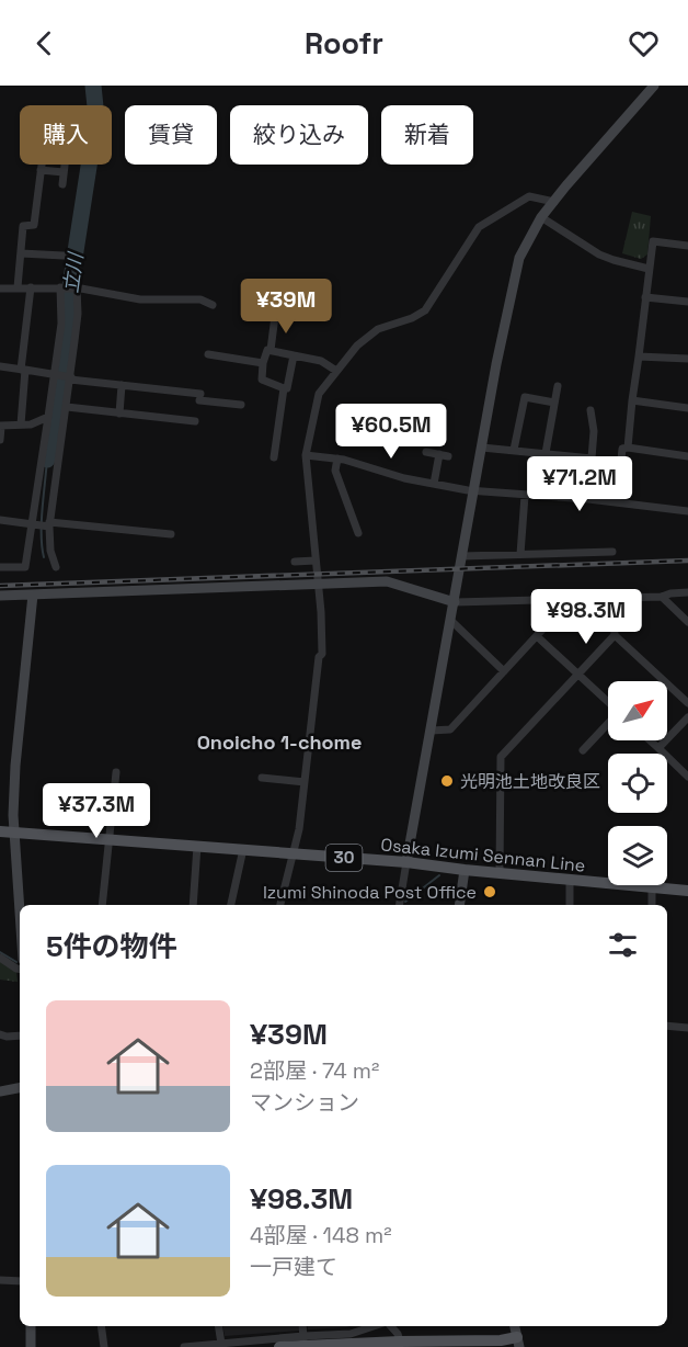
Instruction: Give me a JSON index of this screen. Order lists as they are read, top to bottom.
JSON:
{
  "streets": {
    "main road": ["Osaka Izumi Sennan Line", "30"]
  },
  "districts": ["Onoicho 1-chome"],
  "water": ["立川"],
  "places": ["光明池土地改良区", "Izumi Shinoda Post Office"],
  "north": "top right",
  "page": {
    "header": "Roofr",
    "chip": [
      "購入",
      "賃貸",
      "絞り込み",
      "新着"
    ],
    "price": [
      "¥39M",
      "¥60.5M",
      "¥71.2M",
      "¥98.3M",
      "¥37.3M"
    ],
    "heading": "5件の物件",
    "list": [
      {
        "name": "¥39M",
        "note": "2部屋 · 74 m² · マンション"
      },
      {
        "name": "¥98.3M",
        "note": "4部屋 · 148 m² · 一戸建て"
      }
    ]
  }
}
